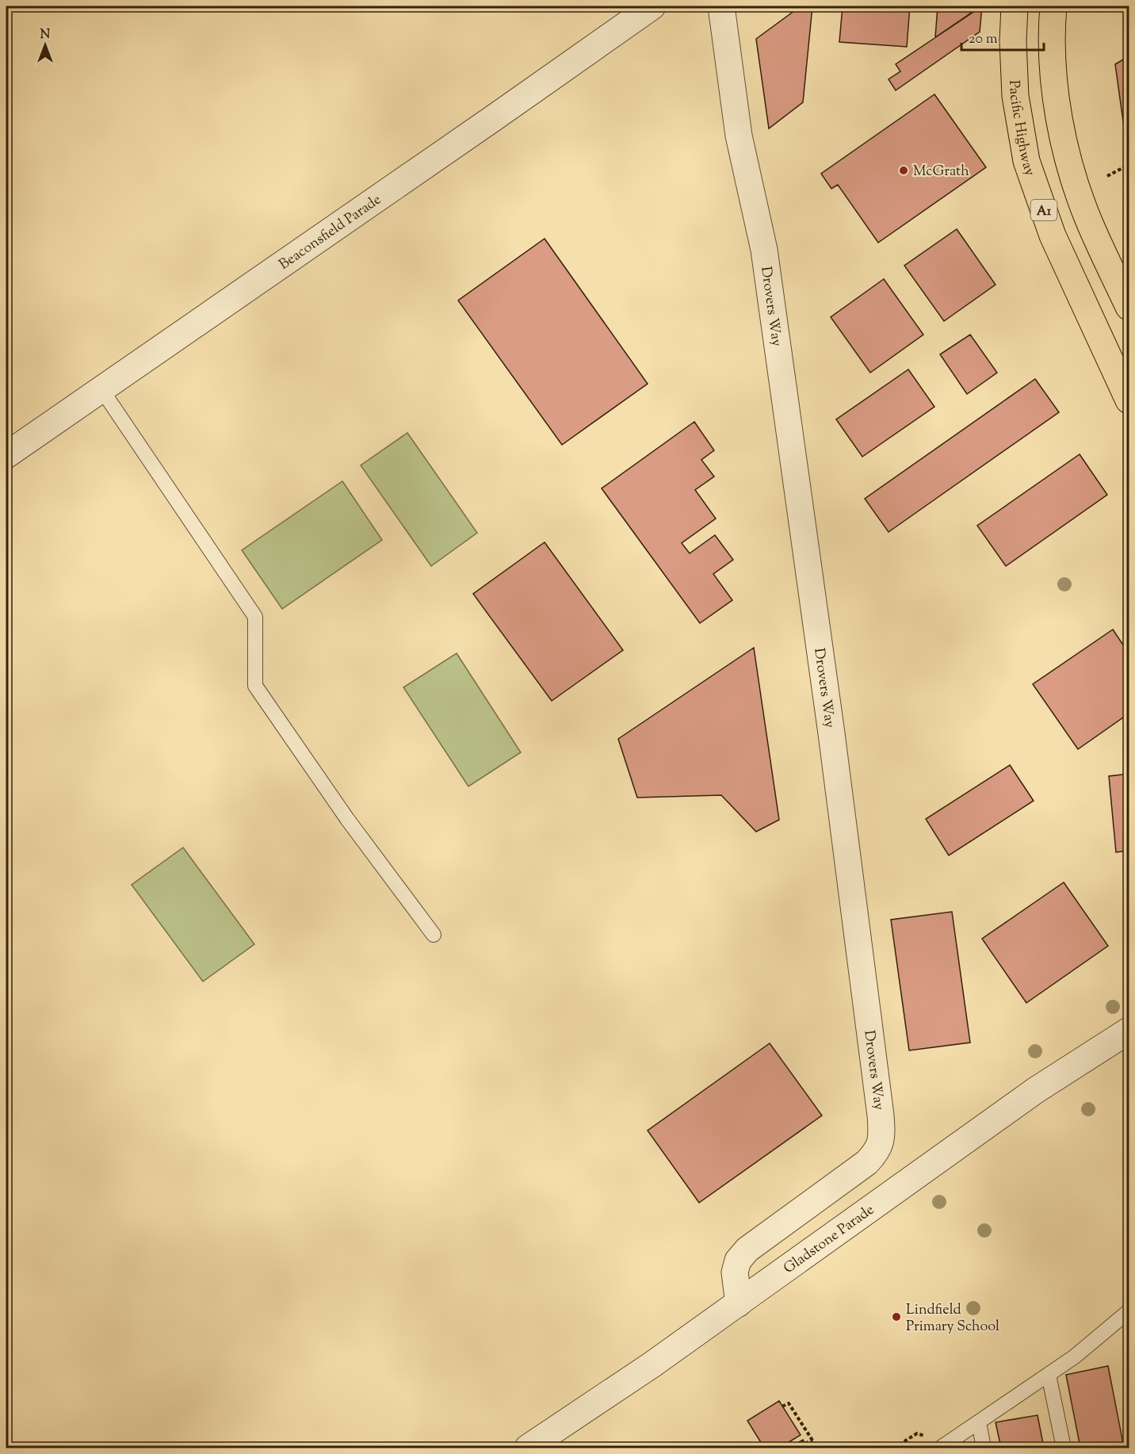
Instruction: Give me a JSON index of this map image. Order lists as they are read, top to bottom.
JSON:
{
  "streets": {
    "highway": ["Pacific Highway", "A1"],
    "street": ["Beaconsfield Parade", "Drovers Way", "Gladstone Parade"]
  },
  "crossings": [
    ["Drovers Way", "Gladstone Parade"]
  ],
  "places": ["McGrath", "Lindfield Primary School"],
  "scale_bar": "20 m",
  "north": "top"
}
